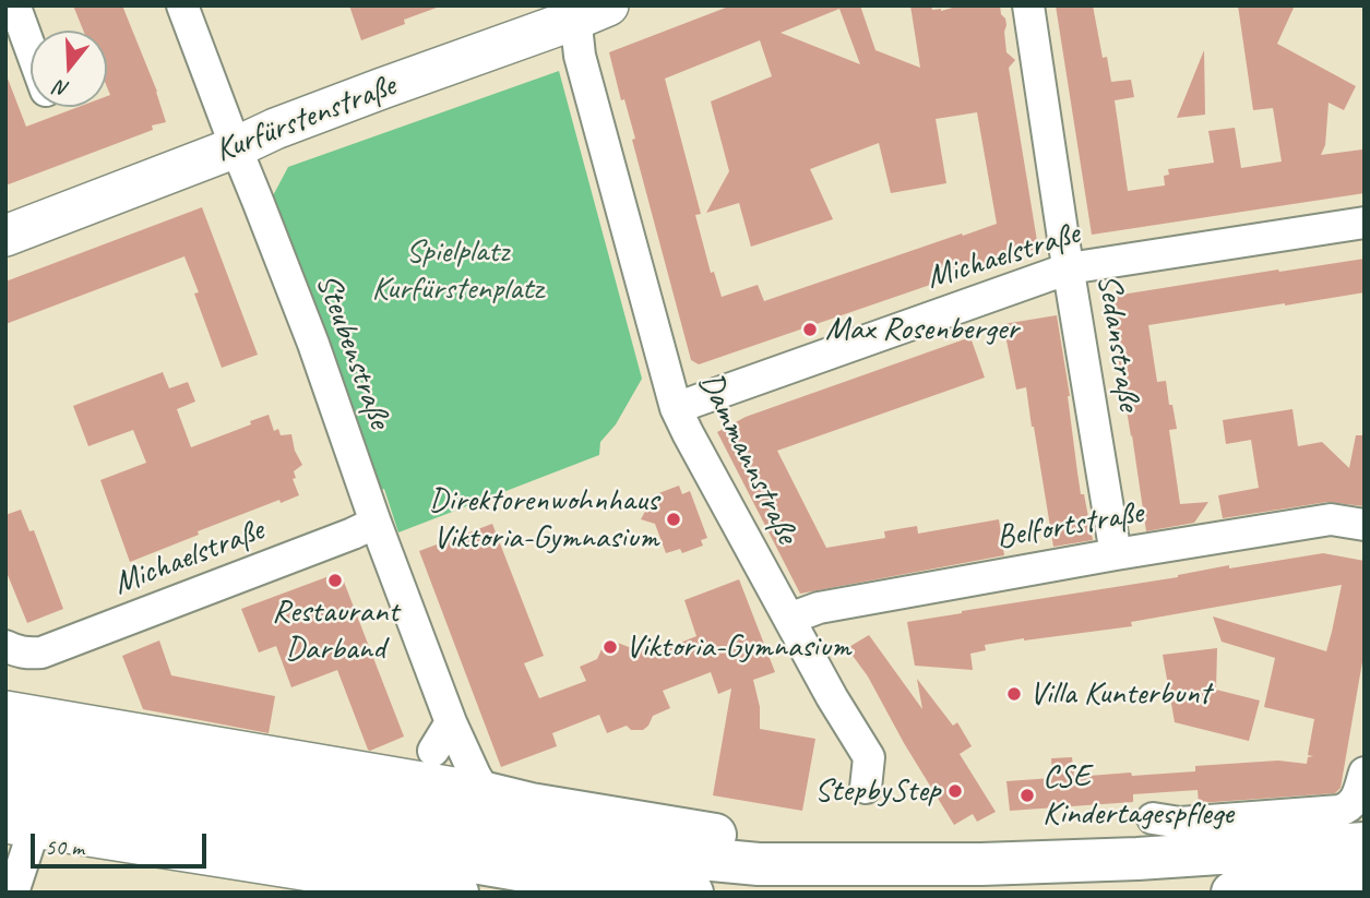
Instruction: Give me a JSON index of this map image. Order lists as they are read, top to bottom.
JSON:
{
  "streets": {
    "main road": ["Kurfürstenstraße"],
    "street": [
      "Michaelstraße",
      "Sedanstraße",
      "Steubenstraße",
      "Dammannstraße",
      "Belfortstraße"
    ]
  },
  "crossings": [
    ["Kurfürstenstraße", "Steubenstraße"],
    ["Kurfürstenstraße", "Dammannstraße"],
    ["Michaelstraße", "Sedanstraße"],
    ["Michaelstraße", "Steubenstraße"],
    ["Michaelstraße", "Dammannstraße"],
    ["Sedanstraße", "Belfortstraße"],
    ["Dammannstraße", "Belfortstraße"]
  ],
  "parks": ["Spielplatz Kurfürstenplatz"],
  "places": [
    "Max Rosenberger",
    "Direktorenwohnhaus Viktoria-Gymnasium",
    "Restaurant Darband",
    "Viktoria-Gymnasium",
    "Villa Kunterbunt",
    "StepbyStep",
    "CSE Kindertagespflege"
  ],
  "scale_bar": "50 m",
  "north": "bottom"
}
